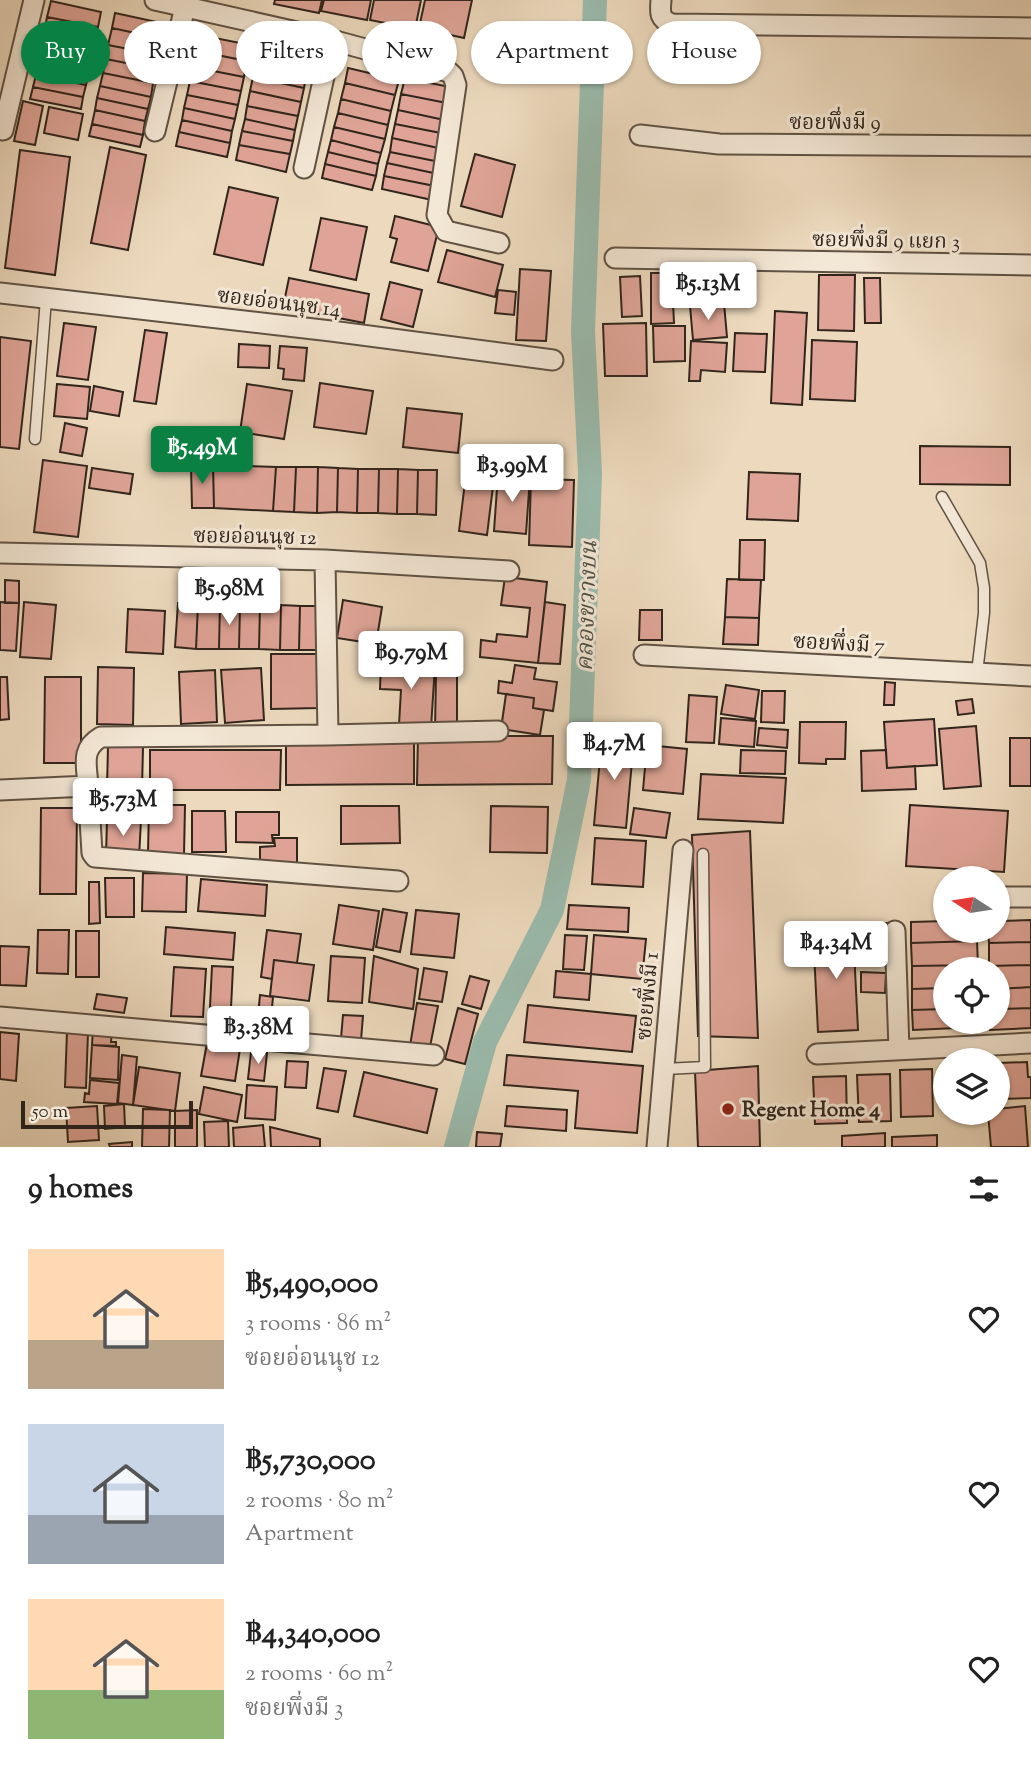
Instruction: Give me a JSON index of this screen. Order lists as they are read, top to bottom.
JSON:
{
  "streets": {
    "street": [
      "ซอยพึ่งมี 9",
      "ซอยพึ่งมี 9 แยก 3",
      "ซอยอ่อนนุช 14",
      "ซอยอ่อนนุช 12",
      "ซอยพึ่งมี 7",
      "ซอยพึ่งมี 1"
    ]
  },
  "water": ["คลองขวางบน"],
  "places": ["Regent Home 4"],
  "scale_bar": "50 m",
  "north": "left",
  "page": {
    "chip": [
      "Buy",
      "Rent",
      "Filters",
      "New",
      "Apartment",
      "House"
    ],
    "price": [
      "฿5.13M",
      "฿5.49M",
      "฿3.99M",
      "฿5.98M",
      "฿9.79M",
      "฿4.7M",
      "฿5.73M",
      "฿4.34M",
      "฿3.38M"
    ],
    "scale": "50 m",
    "heading": "9 homes",
    "list": [
      {
        "name": "฿5,490,000",
        "note": "3 rooms · 86 m² · ซอยอ่อนนุช 12"
      },
      {
        "name": "฿5,730,000",
        "note": "2 rooms · 80 m² · Apartment"
      },
      {
        "name": "฿4,340,000",
        "note": "2 rooms · 60 m² · ซอยพึ่งมี 3"
      }
    ]
  }
}
